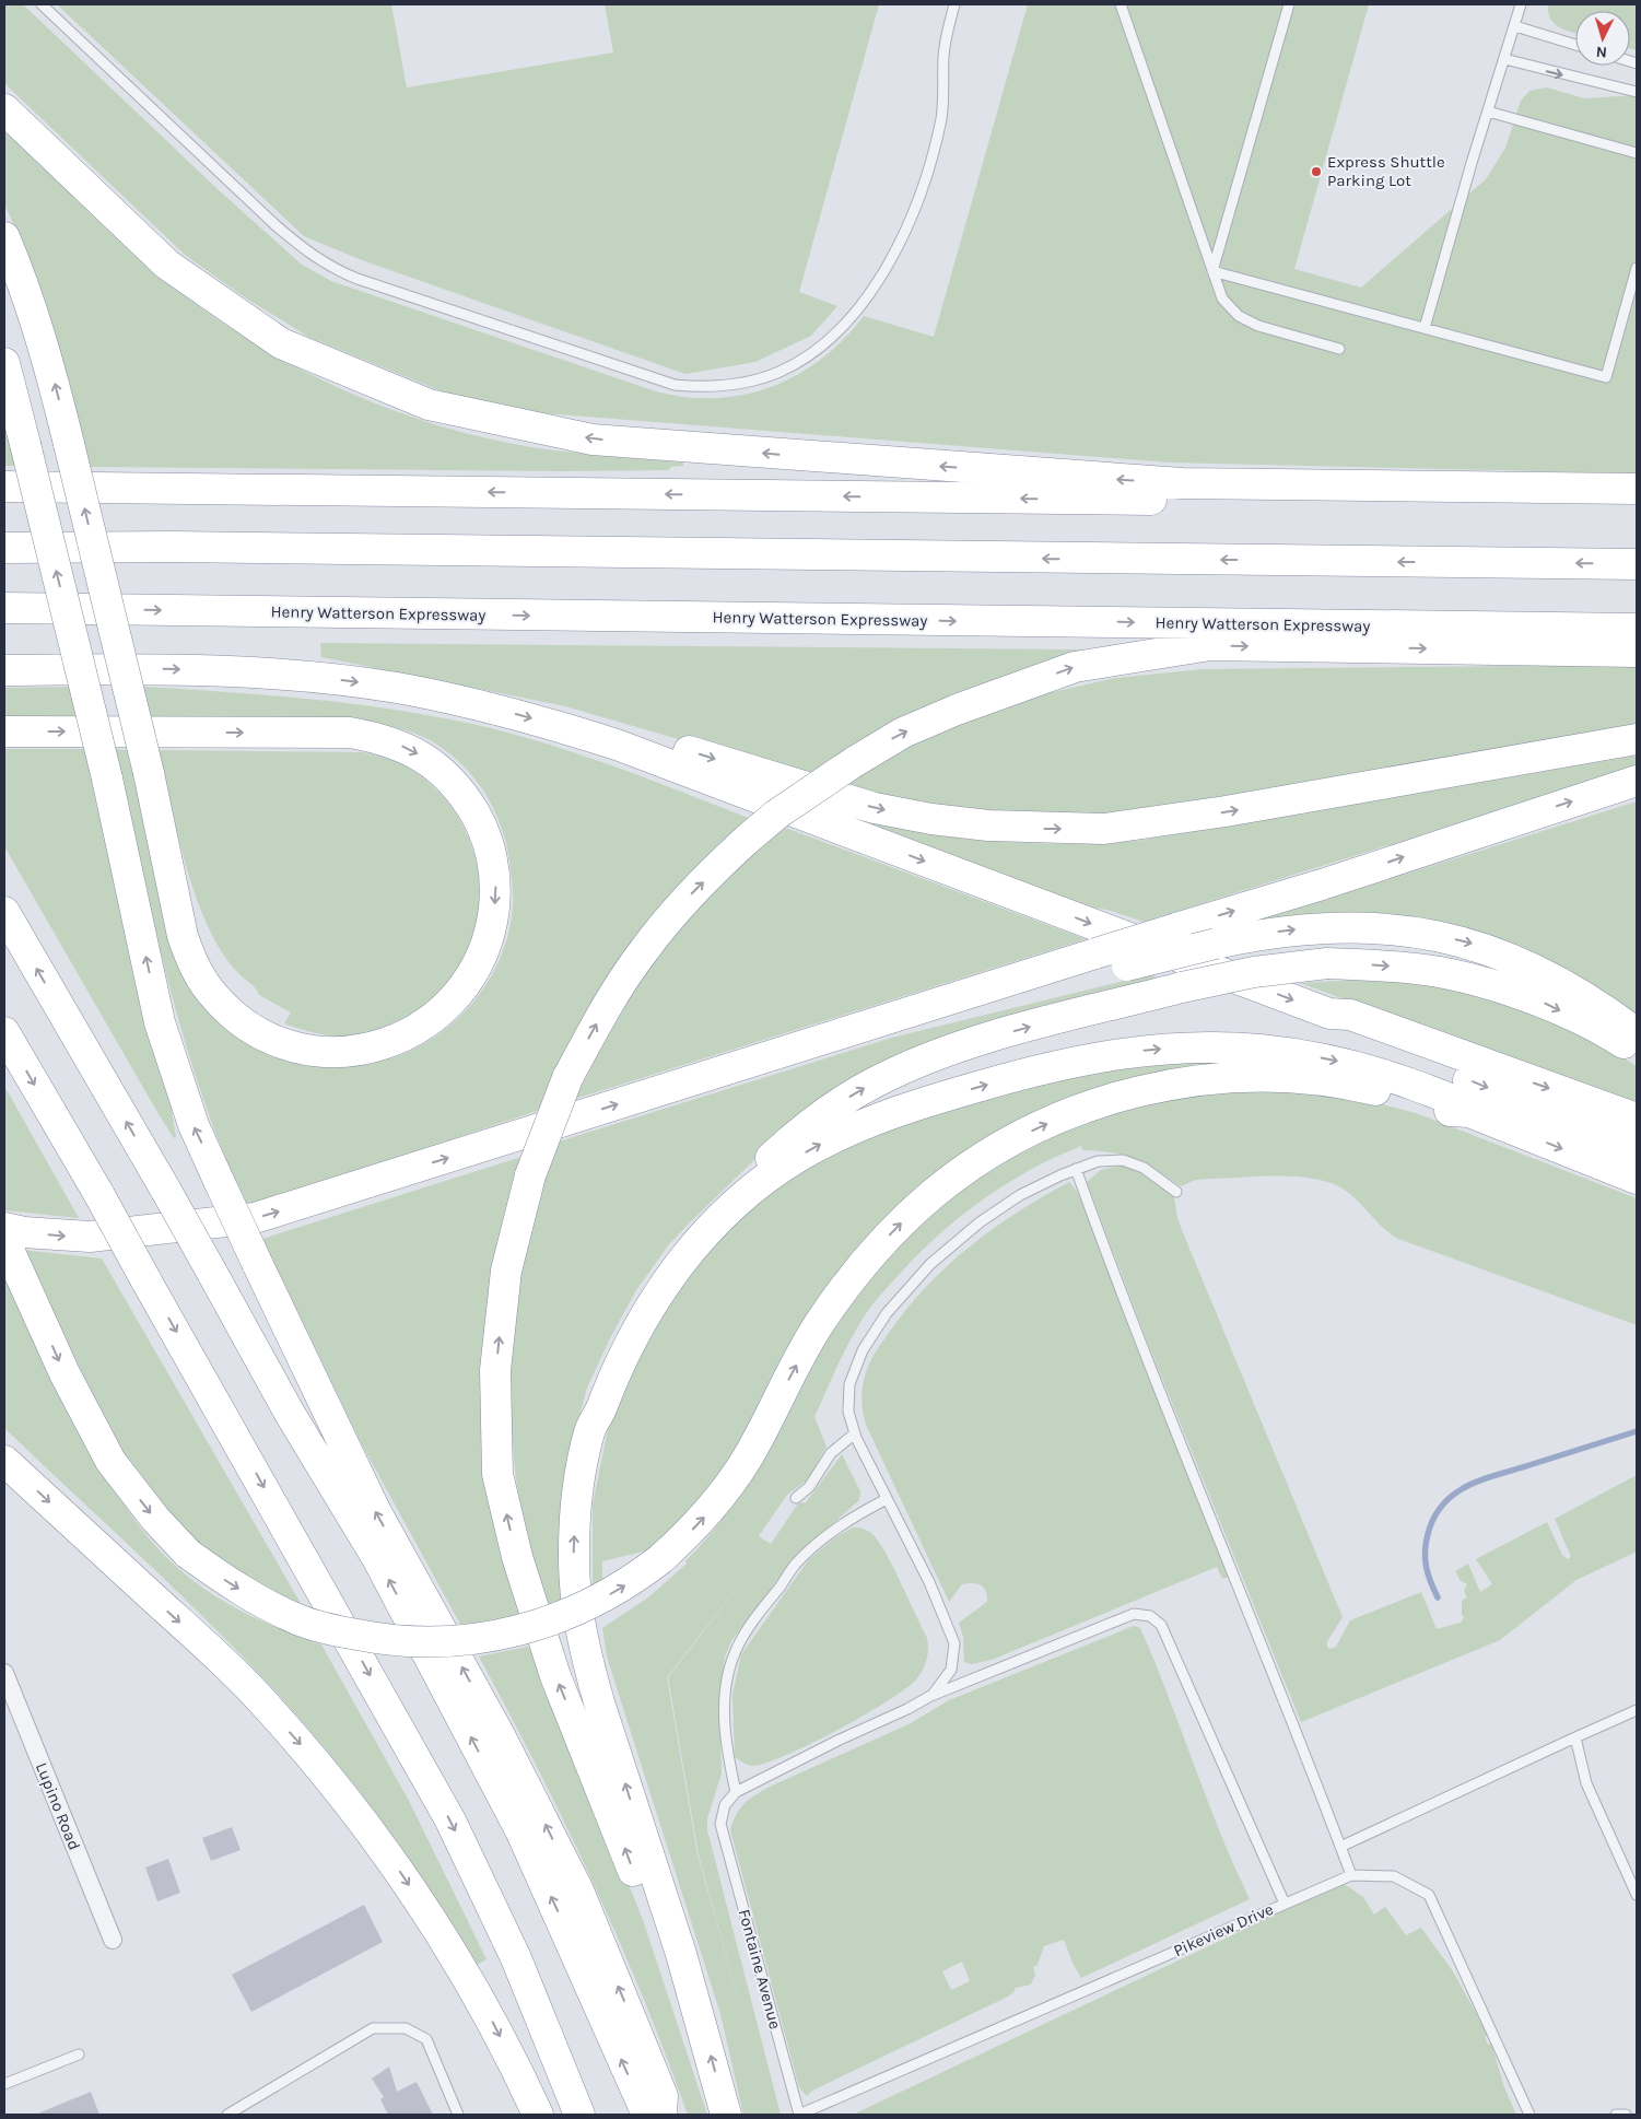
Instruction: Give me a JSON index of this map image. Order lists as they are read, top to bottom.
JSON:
{
  "streets": {
    "highway": ["Henry Watterson Expressway"],
    "street": ["Lupino Road"],
    "lane": ["Pikeview Drive", "Fontaine Avenue"]
  },
  "crossings": [
    ["Pikeview Drive", "Fontaine Avenue"]
  ],
  "places": ["Express Shuttle Parking Lot"],
  "north": "bottom"
}
